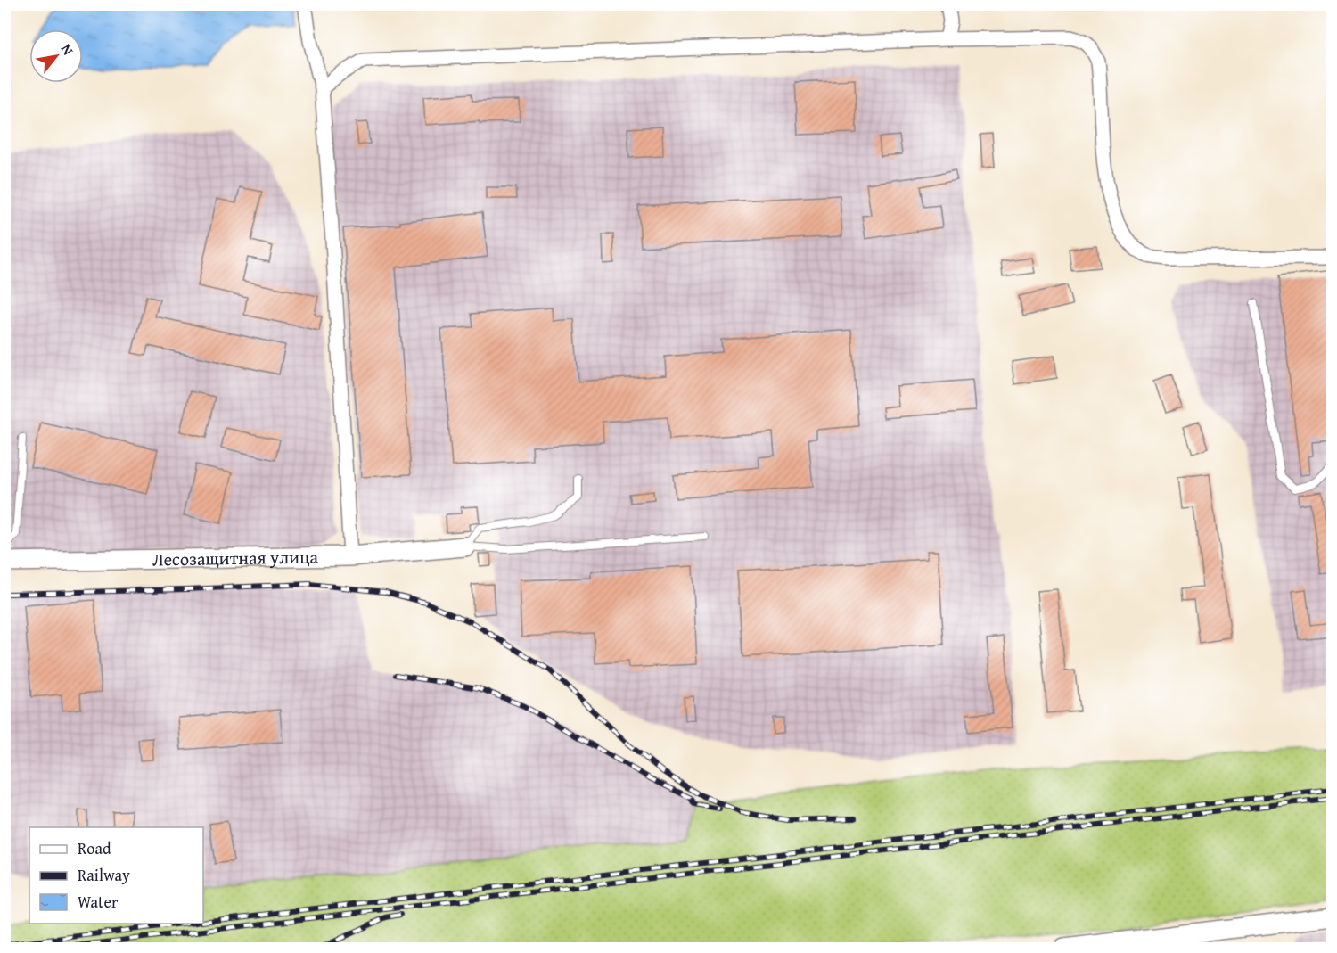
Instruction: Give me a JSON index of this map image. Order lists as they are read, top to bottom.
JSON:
{
  "streets": {
    "street": ["Лесозащитная улица"]
  },
  "legend": ["Road", "Railway", "Water"],
  "north": "top right"
}
